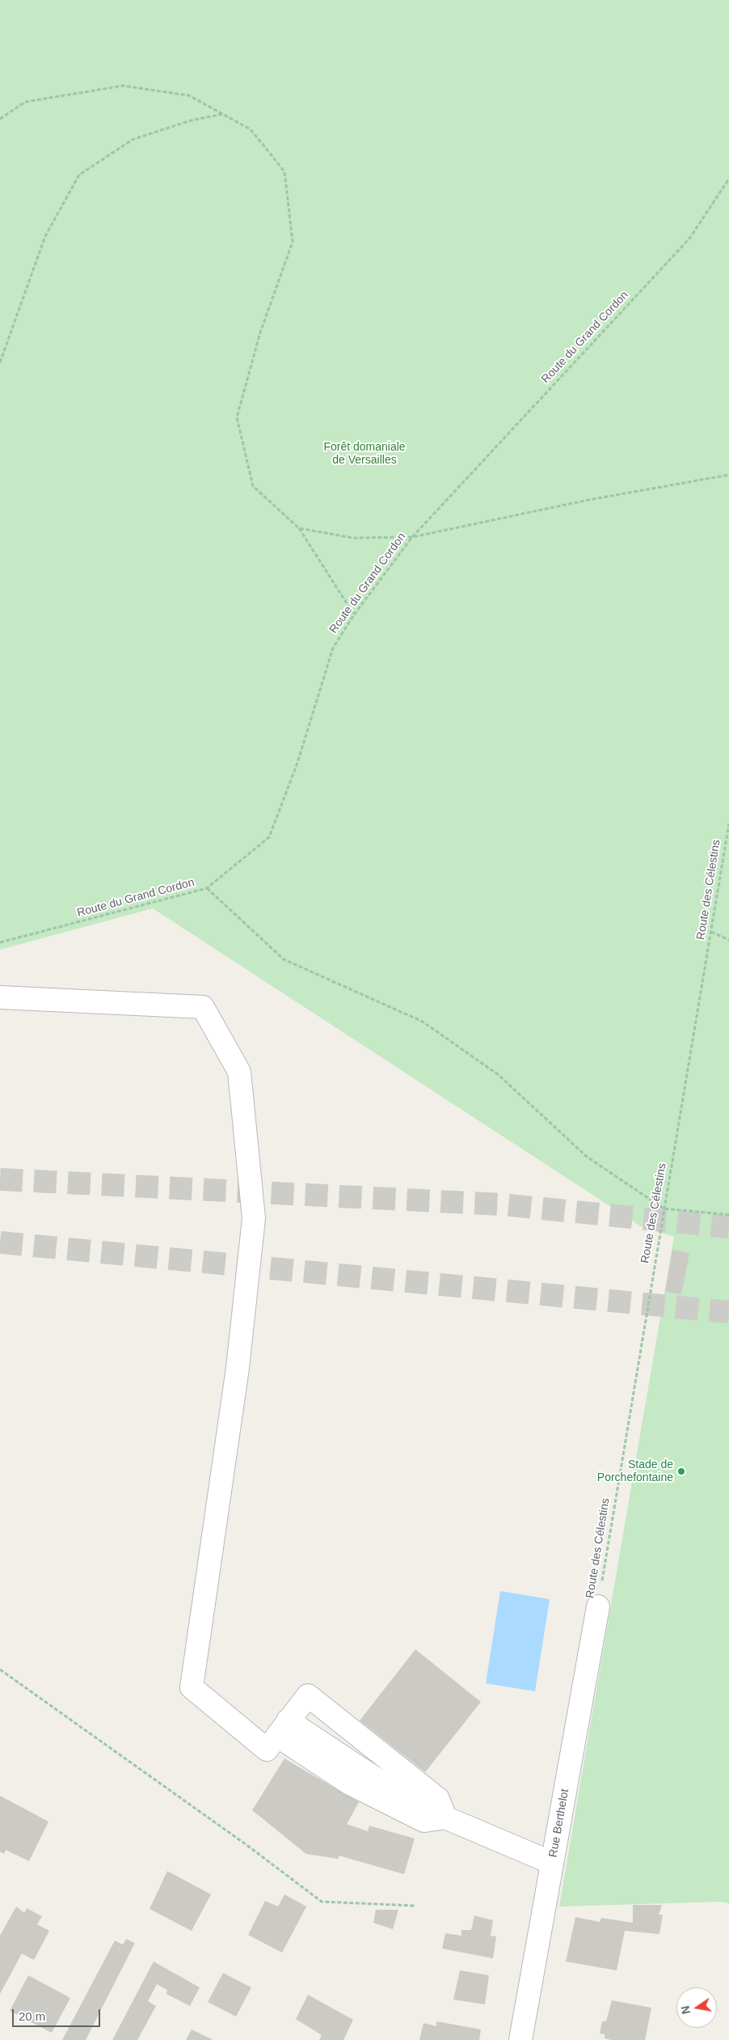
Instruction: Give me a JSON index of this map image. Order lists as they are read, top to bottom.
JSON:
{
  "streets": {
    "street": ["Rue Berthelot"],
    "path": ["Route du Grand Cordon", "Route des Célestins"]
  },
  "crossings": [
    ["Route des Célestins", "Rue Berthelot"]
  ],
  "parks": ["Forêt domaniale de Versailles"],
  "places": ["Stade de Porchefontaine"],
  "scale_bar": "20 m",
  "north": "left"
}
